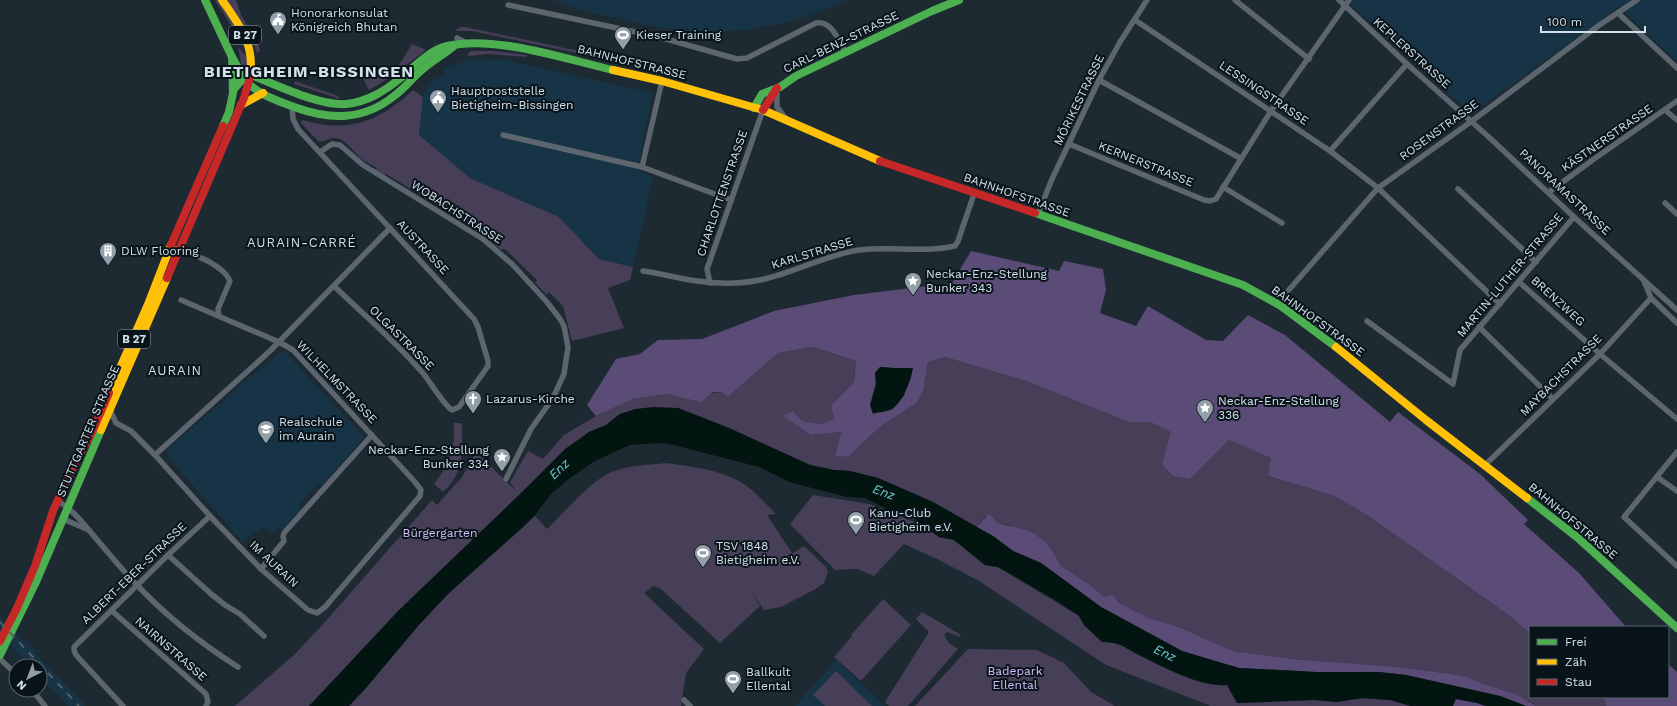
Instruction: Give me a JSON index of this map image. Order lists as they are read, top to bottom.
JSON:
{
  "streets": {
    "street": [
      "B 27",
      "CARL-BENZ-STRASSE",
      "KEPLERSTRASSE",
      "BAHNHOFSTRASSE",
      "LESSINGSTRASSE",
      "MÖRIKESTRASSE",
      "ROSENSTRASSE",
      "KÄSTNERSTRASSE",
      "KERNERSTRASSE",
      "PANORAMASTRASSE",
      "CHARLOTTENSTRASSE",
      "WOBACHSTRASSE",
      "AUSTRASSE",
      "KARLSTRASSE",
      "MARTIN-LUTHER-STRASSE",
      "BRENZWEG",
      "OLGASTRASSE",
      "MAYBACHSTRASSE",
      "WILHELMSTRASSE",
      "STUTTGARTER STRASSE",
      "IM AURAIN",
      "ALBERT-EBER-STRASSE",
      "NAIRNSTRASSE"
    ]
  },
  "crossings": [
    ["B 27", "BAHNHOFSTRASSE"],
    ["B 27", "STUTTGARTER STRASSE"],
    ["CARL-BENZ-STRASSE", "BAHNHOFSTRASSE"],
    ["CARL-BENZ-STRASSE", "CHARLOTTENSTRASSE"],
    ["KEPLERSTRASSE", "ROSENSTRASSE"],
    ["KEPLERSTRASSE", "PANORAMASTRASSE"],
    ["BAHNHOFSTRASSE", "MÖRIKESTRASSE"],
    ["BAHNHOFSTRASSE", "ROSENSTRASSE"],
    ["BAHNHOFSTRASSE", "CHARLOTTENSTRASSE"],
    ["BAHNHOFSTRASSE", "KARLSTRASSE"],
    ["BAHNHOFSTRASSE", "MAYBACHSTRASSE"],
    ["BAHNHOFSTRASSE", "STUTTGARTER STRASSE"],
    ["LESSINGSTRASSE", "MÖRIKESTRASSE"],
    ["LESSINGSTRASSE", "ROSENSTRASSE"],
    ["LESSINGSTRASSE", "MARTIN-LUTHER-STRASSE"],
    ["MÖRIKESTRASSE", "KERNERSTRASSE"],
    ["ROSENSTRASSE", "PANORAMASTRASSE"],
    ["KÄSTNERSTRASSE", "PANORAMASTRASSE"],
    ["PANORAMASTRASSE", "MARTIN-LUTHER-STRASSE"],
    ["PANORAMASTRASSE", "MAYBACHSTRASSE"],
    ["CHARLOTTENSTRASSE", "KARLSTRASSE"],
    ["WOBACHSTRASSE", "AUSTRASSE"],
    ["AUSTRASSE", "OLGASTRASSE"],
    ["MARTIN-LUTHER-STRASSE", "BRENZWEG"],
    ["BRENZWEG", "MAYBACHSTRASSE"],
    ["WILHELMSTRASSE", "IM AURAIN"],
    ["STUTTGARTER STRASSE", "IM AURAIN"],
    ["IM AURAIN", "ALBERT-EBER-STRASSE"],
    ["ALBERT-EBER-STRASSE", "NAIRNSTRASSE"]
  ],
  "districts": ["BIETIGHEIM-BISSINGEN", "AURAIN-CARRÉ", "AURAIN"],
  "water": ["Enz"],
  "parks": ["Bürgergarten", "Badepark Ellental"],
  "places": {
    "public building": ["Honorarkonsulat Königreich Bhutan", "Hauptpoststelle Bietigheim-Bissingen"],
    "sports": [
      "Kieser Training",
      "Kanu-Club Bietigheim e.V.",
      "TSV 1848 Bietigheim e.V.",
      "Ballkult Ellental"
    ],
    "building": ["DLW Flooring"],
    "place": ["Neckar-Enz-Stellung Bunker 343", "Neckar-Enz-Stellung 336", "Neckar-Enz-Stellung Bunker 334"],
    "church": ["Lazarus-Kirche"],
    "school or university": ["Realschule im Aurain"]
  },
  "legend": ["Frei", "Zäh", "Stau"],
  "scale_bar": "100 m",
  "north": "bottom left"
}
